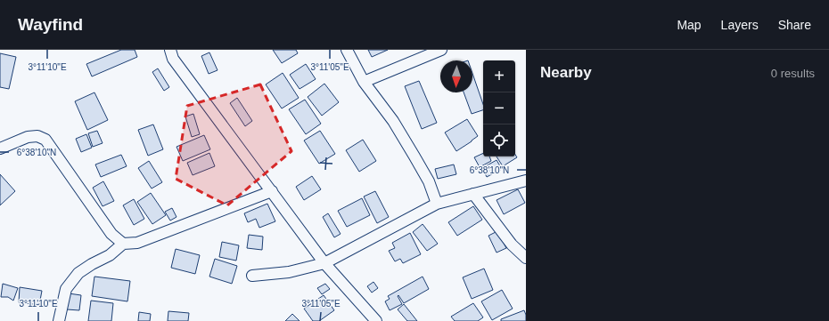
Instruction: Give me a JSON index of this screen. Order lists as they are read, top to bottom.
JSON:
{
  "north": "bottom",
  "page": {
    "header": "Wayfind",
    "nav": ["Map", "Layers", "Share"],
    "heading": ["Nearby", "0 results"],
    "map_buttons": ["+", "−"]
  },
  "coordinates": ["3°11'10\"E", "3°11'05\"E", "6°38'10\"N"]
}
